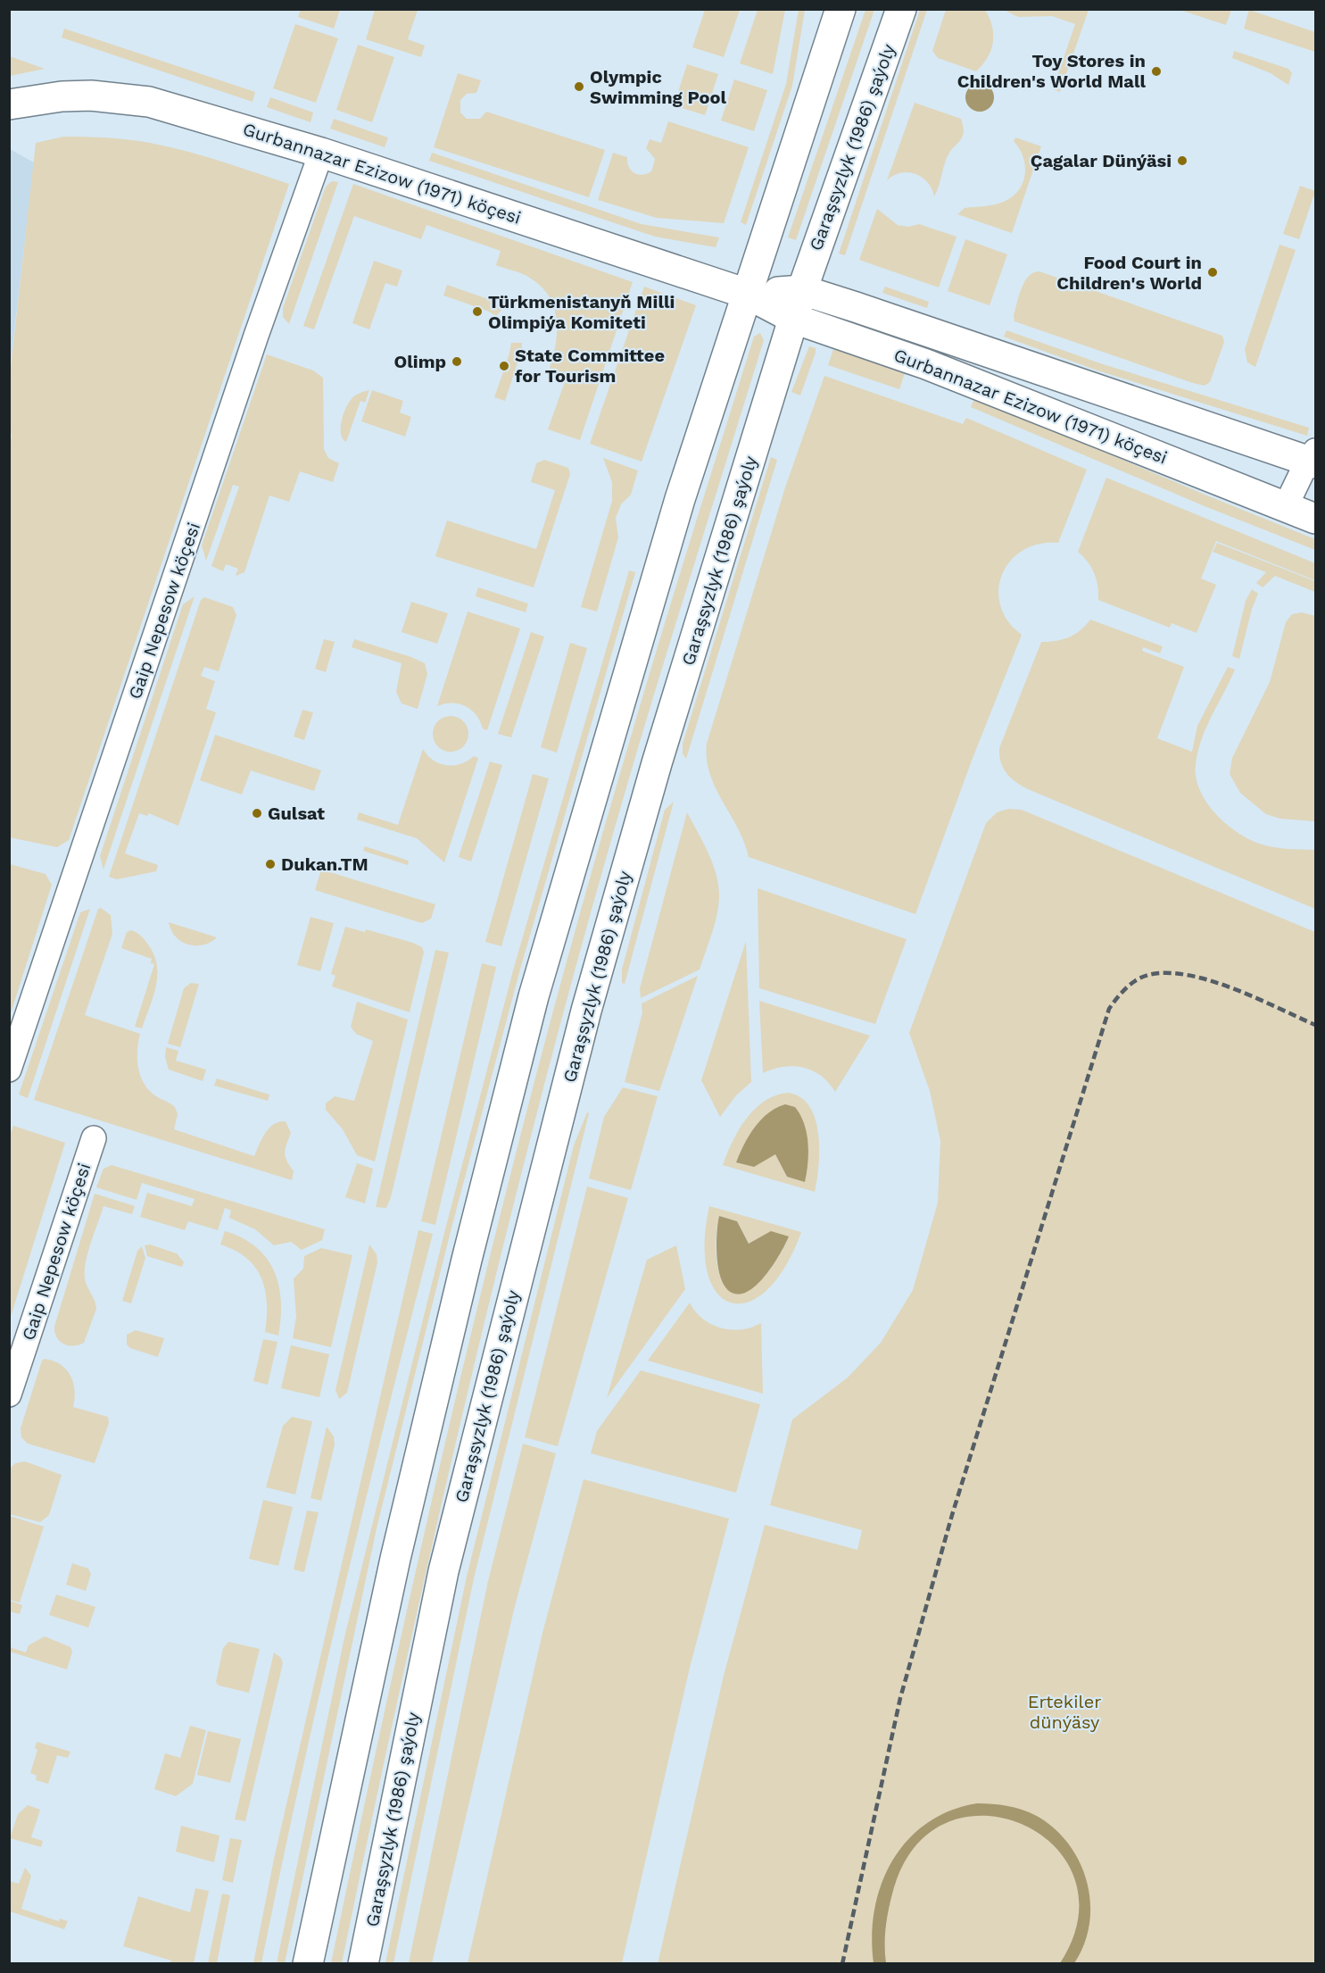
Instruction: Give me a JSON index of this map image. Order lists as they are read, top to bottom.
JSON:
{
  "streets": {
    "main road": ["Garaşsyzlyk (1986) şaýoly", "Gurbannazar Ezizow (1971) köçesi"],
    "street": ["Gaip Nepesow köçesi"]
  },
  "crossings": [
    ["Garaşsyzlyk (1986) şaýoly", "Gurbannazar Ezizow (1971) köçesi"],
    ["Gurbannazar Ezizow (1971) köçesi", "Gaip Nepesow köçesi"]
  ],
  "parks": ["Ertekiler dünýäsy"],
  "places": [
    "Toy Stores in Children's World Mall",
    "Olympic Swimming Pool",
    "Çagalar Dünýäsi",
    "Food Court in Children's World",
    "Türkmenistanyň Milli Olimpiýa Komiteti",
    "Olimp",
    "State Committee for Tourism",
    "Gulsat",
    "Dukan.TM"
  ]
}
